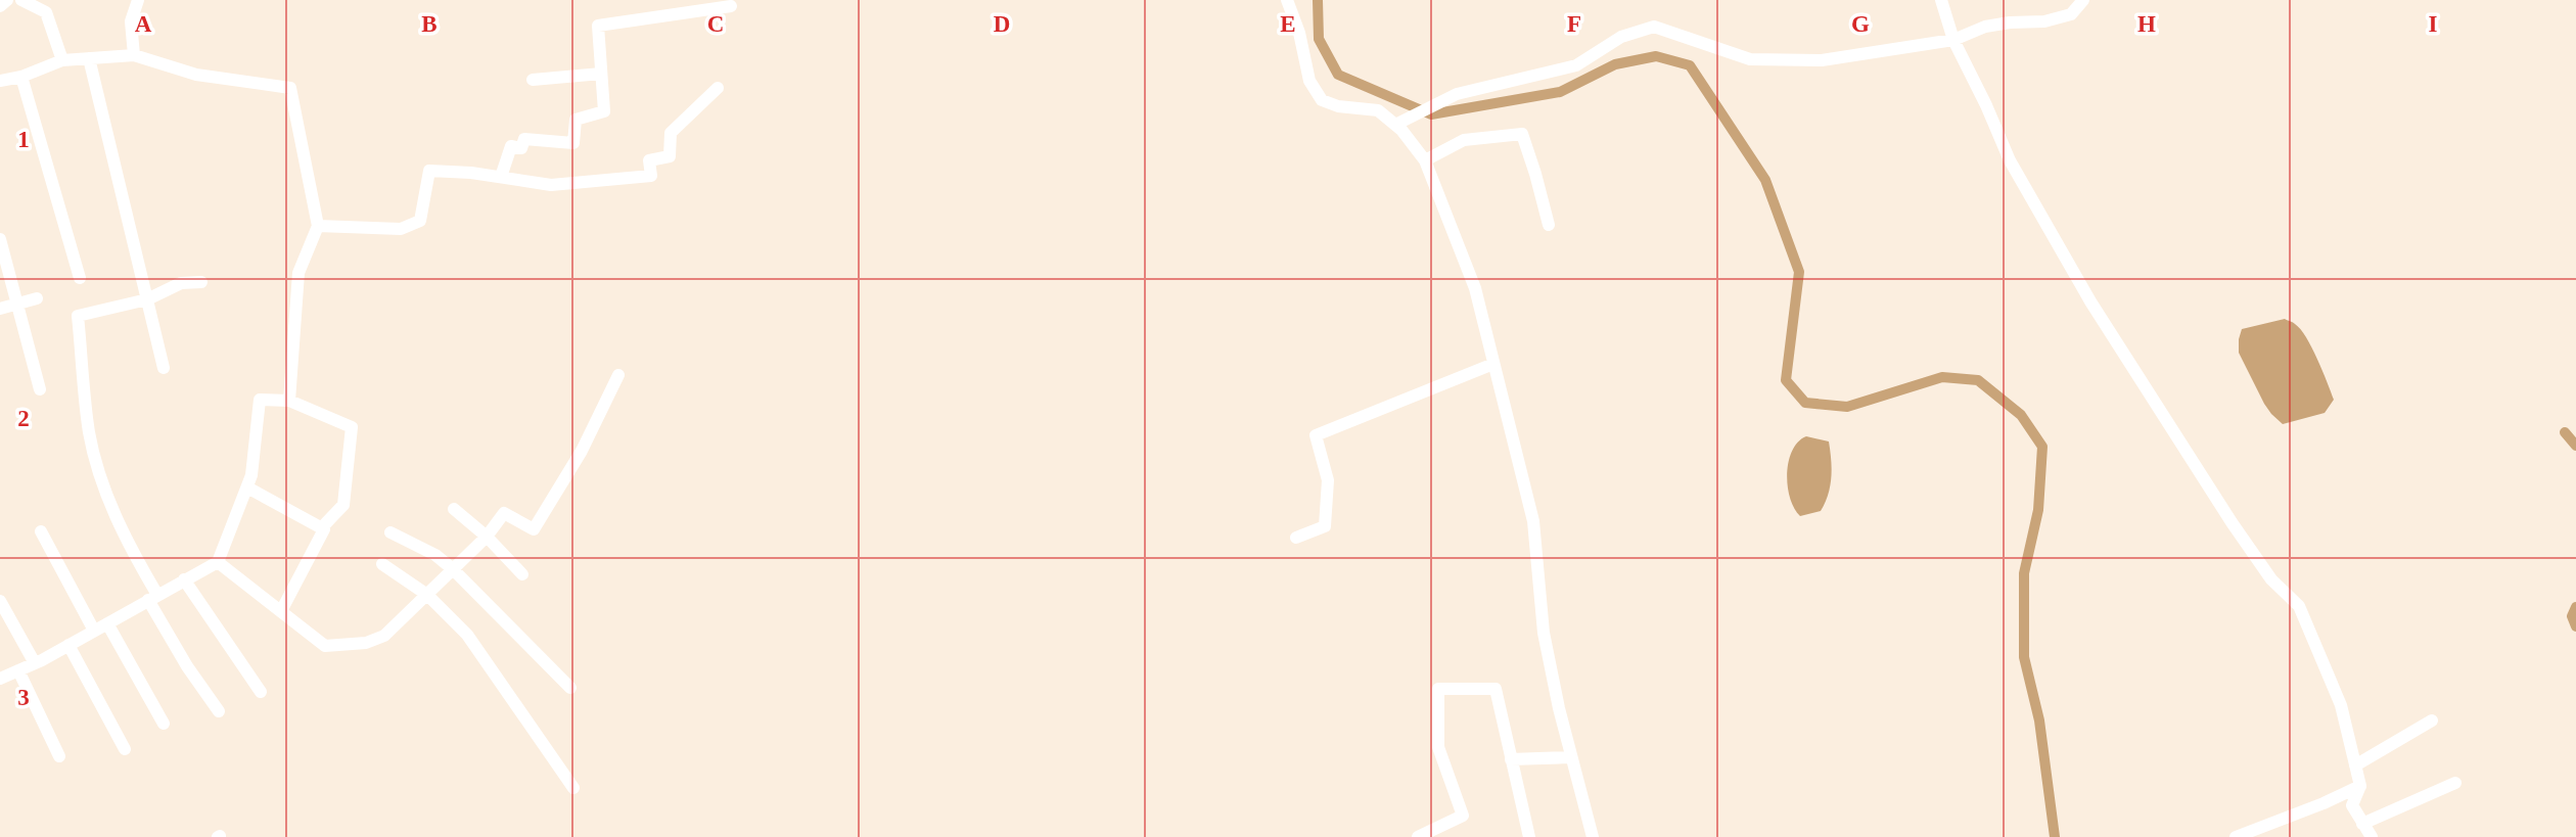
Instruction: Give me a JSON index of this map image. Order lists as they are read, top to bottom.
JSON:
{
  "grid": {
    "columns": [
      "A",
      "B",
      "C",
      "D",
      "E",
      "F",
      "G",
      "H",
      "I"
    ],
    "rows": ["1", "2", "3"]
  }
}
